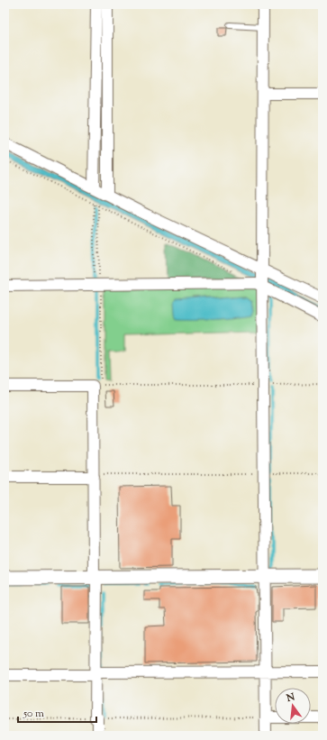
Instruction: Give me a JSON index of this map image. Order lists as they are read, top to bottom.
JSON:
{
  "scale_bar": "50 m",
  "north": "top"
}
